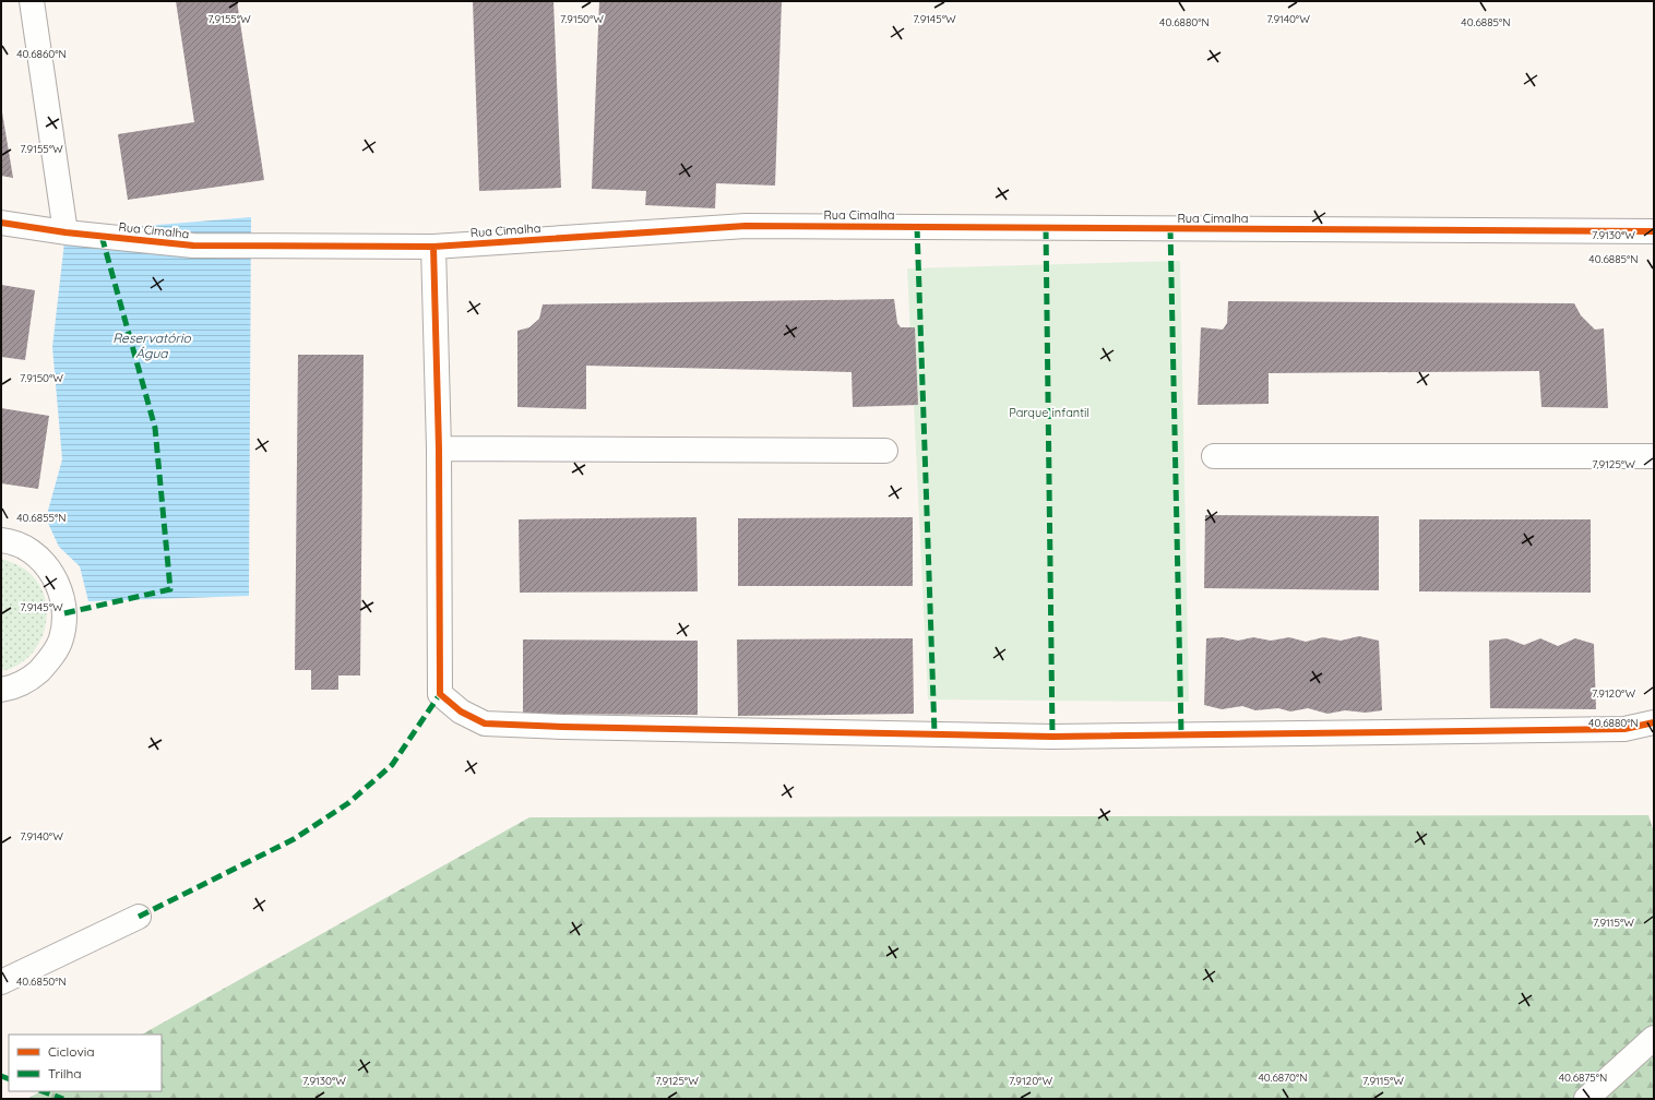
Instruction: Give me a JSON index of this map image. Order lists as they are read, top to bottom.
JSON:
{
  "streets": {
    "street": ["Rua Cimalha"]
  },
  "water": ["Reservatório Água"],
  "parks": ["Parque infantil"],
  "legend": ["Ciclovia", "Trilha"],
  "coordinates": [
    "7.9155°W",
    "7.9150°W",
    "7.9145°W",
    "7.9140°W",
    "40.6880°N",
    "40.6885°N",
    "40.6860°N",
    "7.9130°W",
    "7.9125°W",
    "40.6855°N",
    "7.9120°W",
    "7.9115°W",
    "40.6850°N",
    "40.6870°N",
    "40.6875°N"
  ]
}
